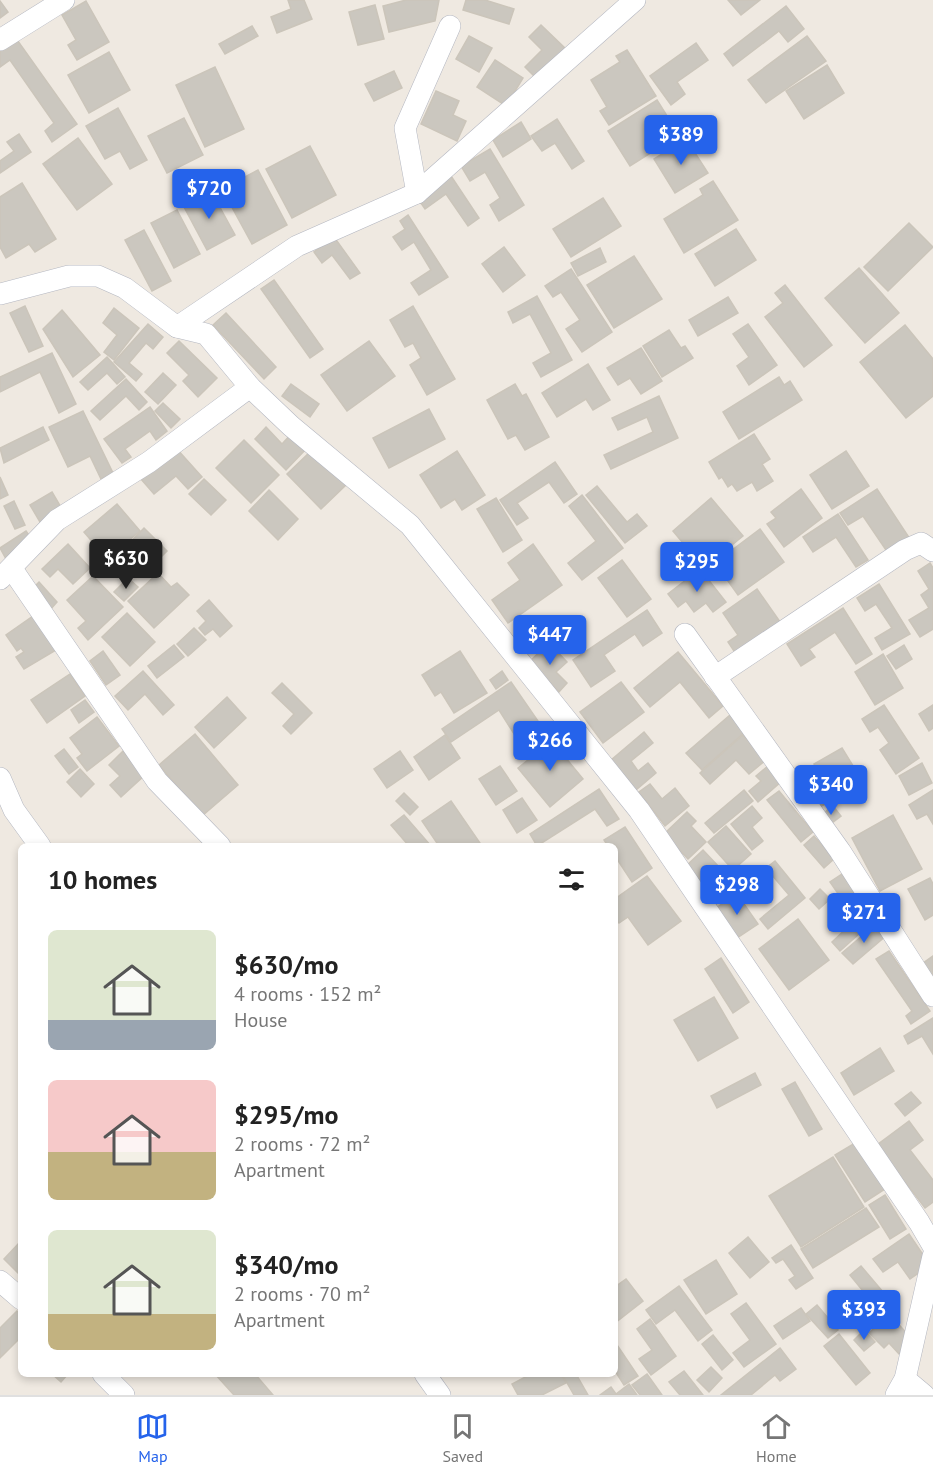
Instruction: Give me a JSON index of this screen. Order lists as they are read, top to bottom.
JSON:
{
  "page": {
    "price": [
      "$389",
      "$720",
      "$630",
      "$295",
      "$447",
      "$266",
      "$340",
      "$298",
      "$271",
      "$393"
    ],
    "heading": "10 homes",
    "list": [
      {
        "name": "$630/mo",
        "note": "4 rooms · 152 m² · House"
      },
      {
        "name": "$295/mo",
        "note": "2 rooms · 72 m² · Apartment"
      },
      {
        "name": "$340/mo",
        "note": "2 rooms · 70 m² · Apartment"
      }
    ],
    "tabs": ["Map", "Saved", "Home"]
  }
}
